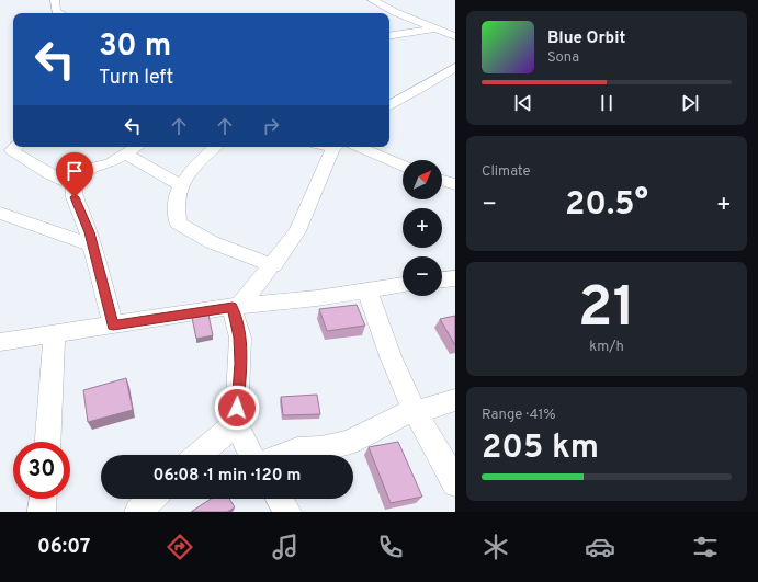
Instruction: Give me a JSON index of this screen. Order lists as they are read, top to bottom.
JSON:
{
  "north": "top right",
  "page": {
    "turn": ["30 m", "Turn left"],
    "song": ["Blue Orbit", "Sona"],
    "tile": [
      "Climate",
      ["21", "km/h"],
      ["Range · 41%", "205 km"]
    ],
    "map_buttons": ["+", "−"],
    "heat": ["−", "20.5°", "+"],
    "limit": "30",
    "trip": "06:08 · 1 min · 120 m",
    "tabs": "06:07"
  }
}
